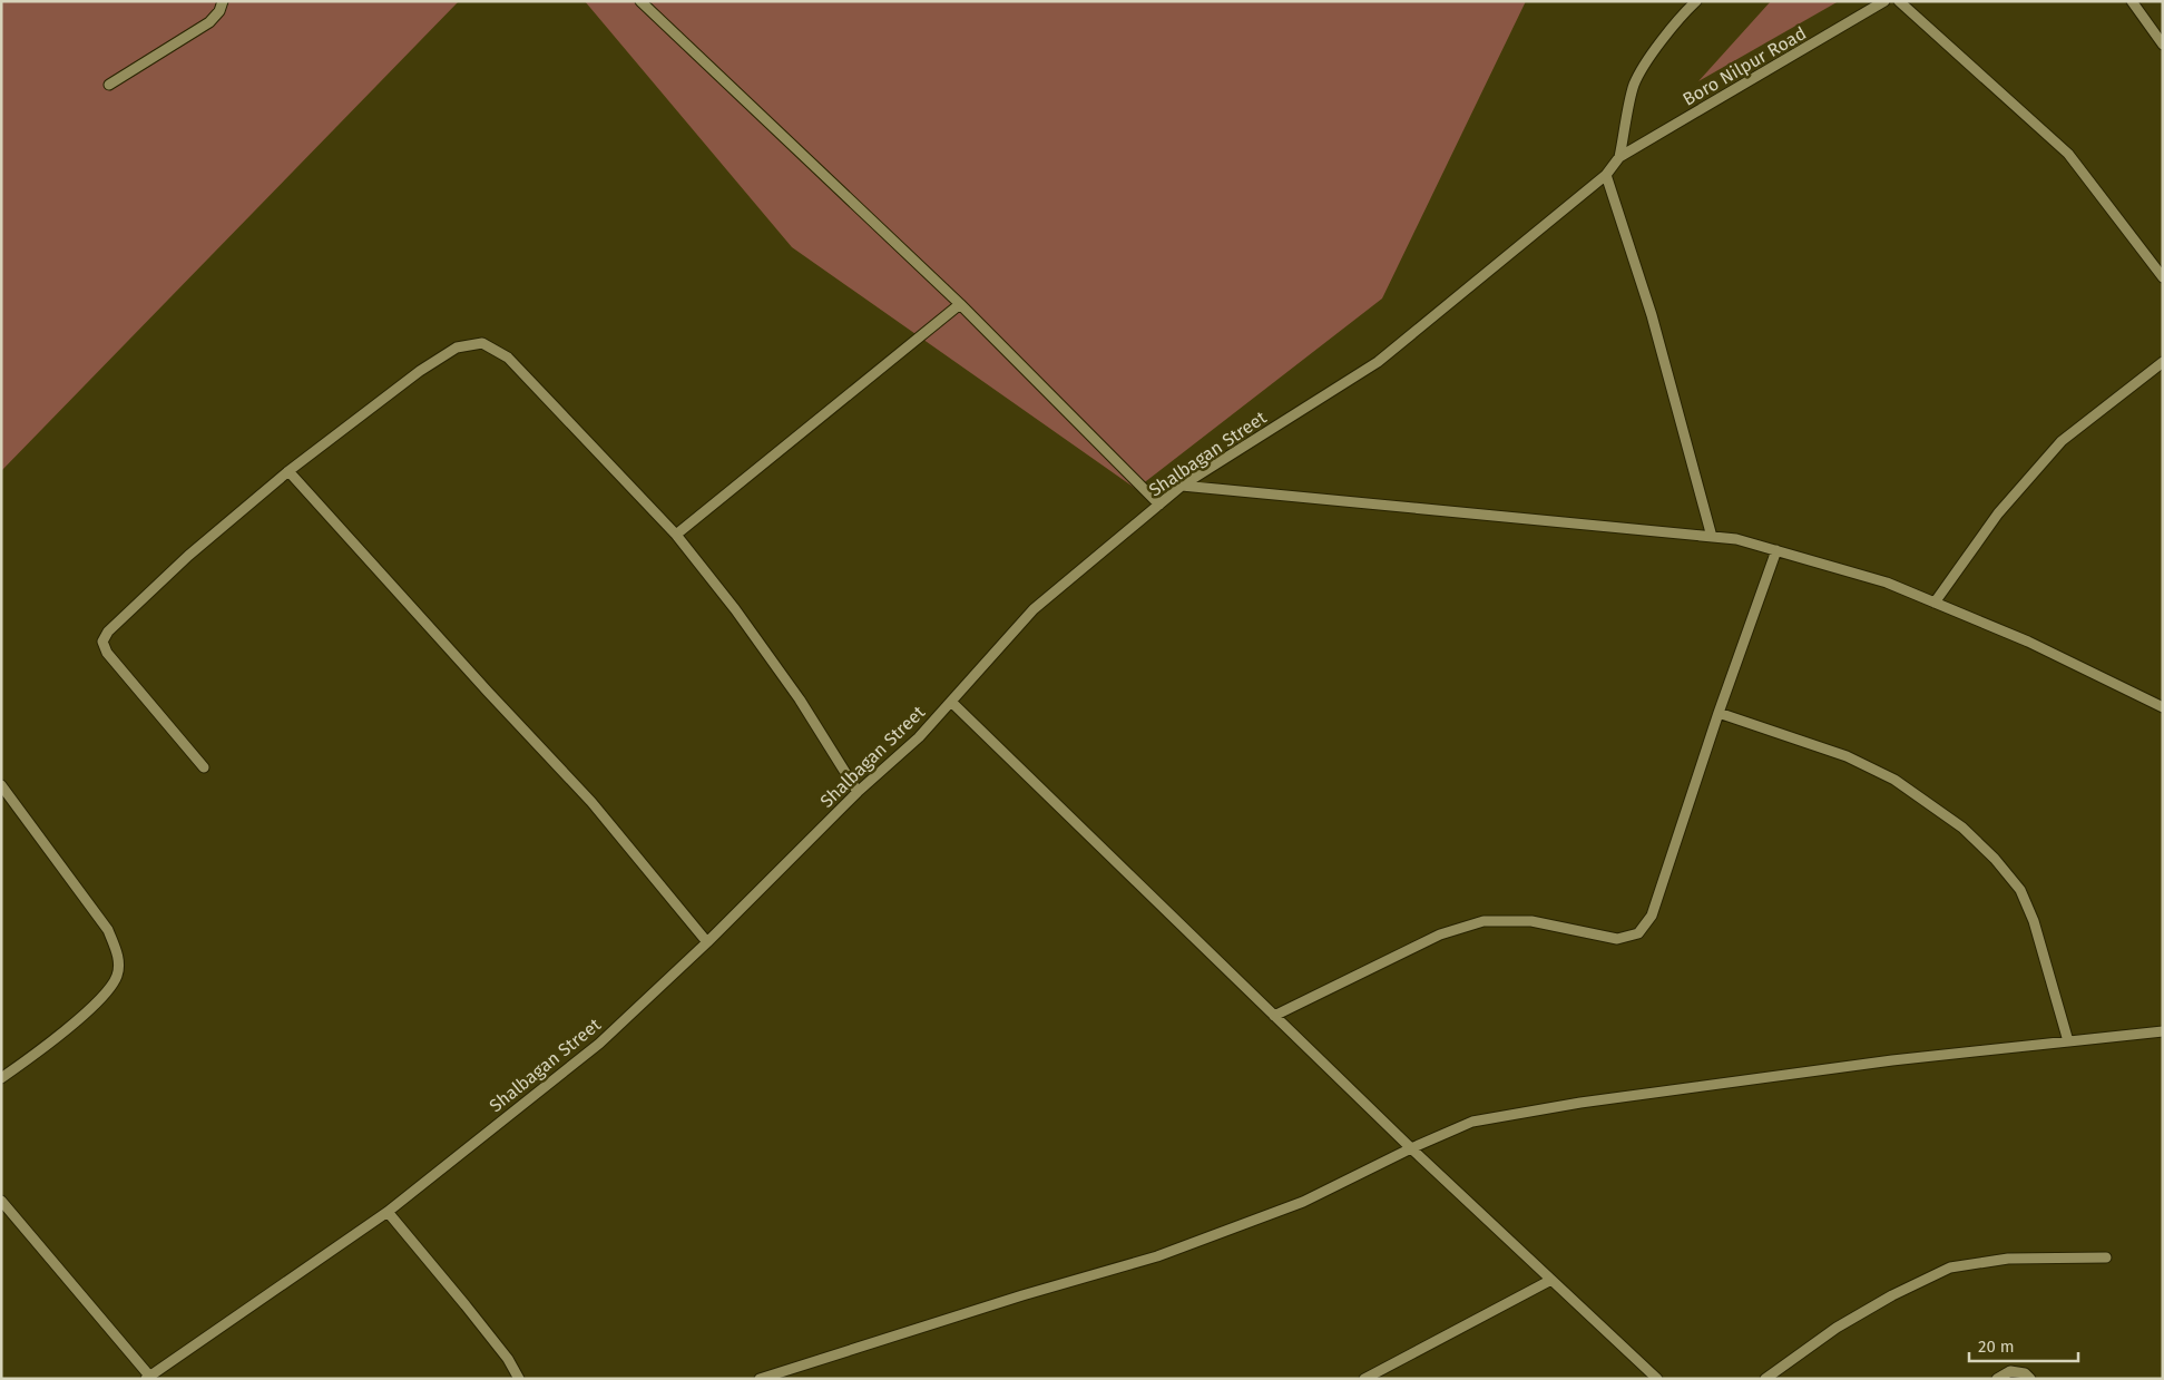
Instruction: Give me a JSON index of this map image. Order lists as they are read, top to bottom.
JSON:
{
  "streets": {
    "street": ["Boro Nilpur Road", "Shalbagan Street"]
  },
  "crossings": [
    ["Boro Nilpur Road", "Shalbagan Street"]
  ],
  "scale_bar": "20 m"
}
